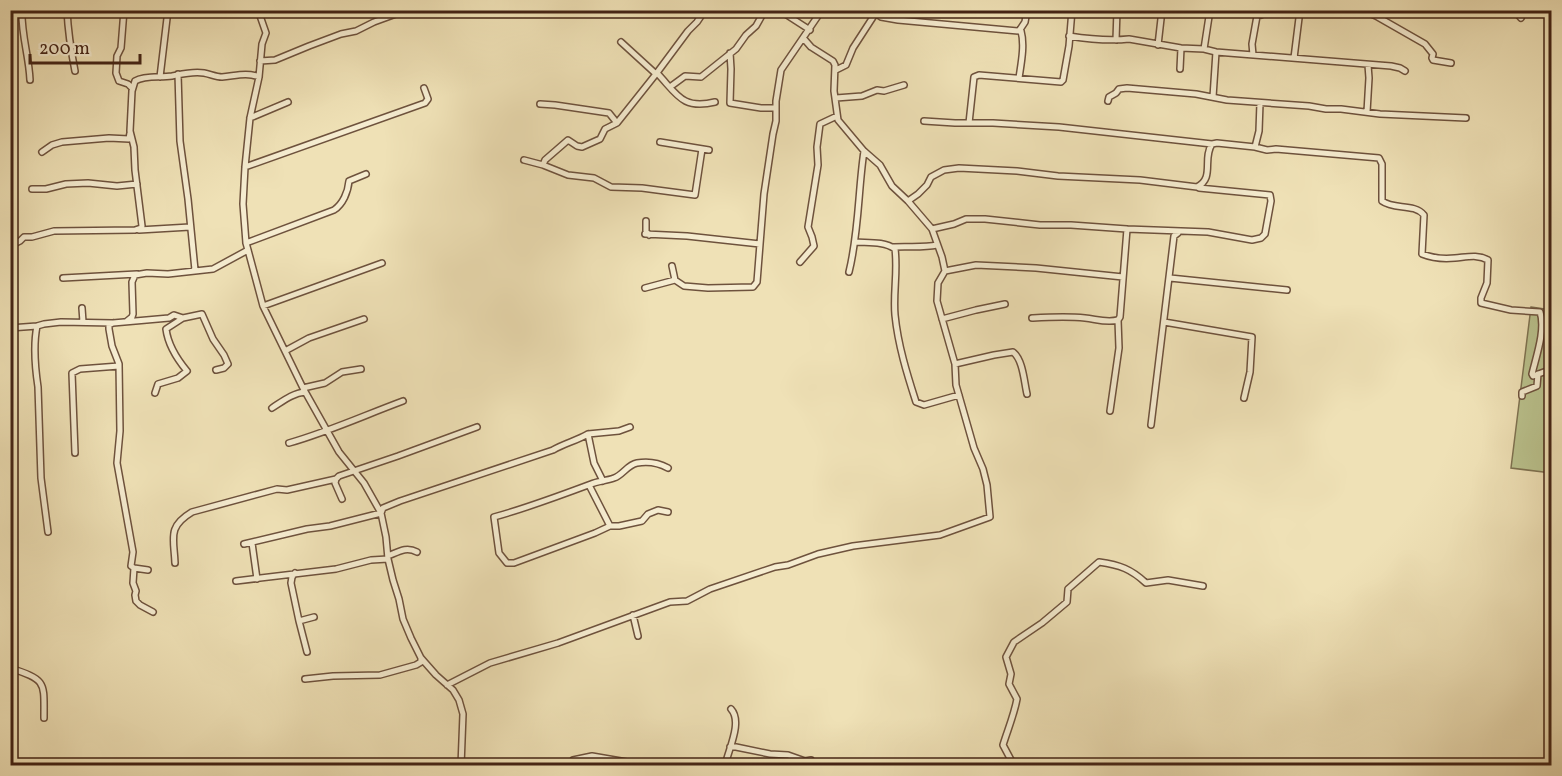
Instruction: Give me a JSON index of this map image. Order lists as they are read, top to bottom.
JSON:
{
  "scale_bar": "200 m"
}
